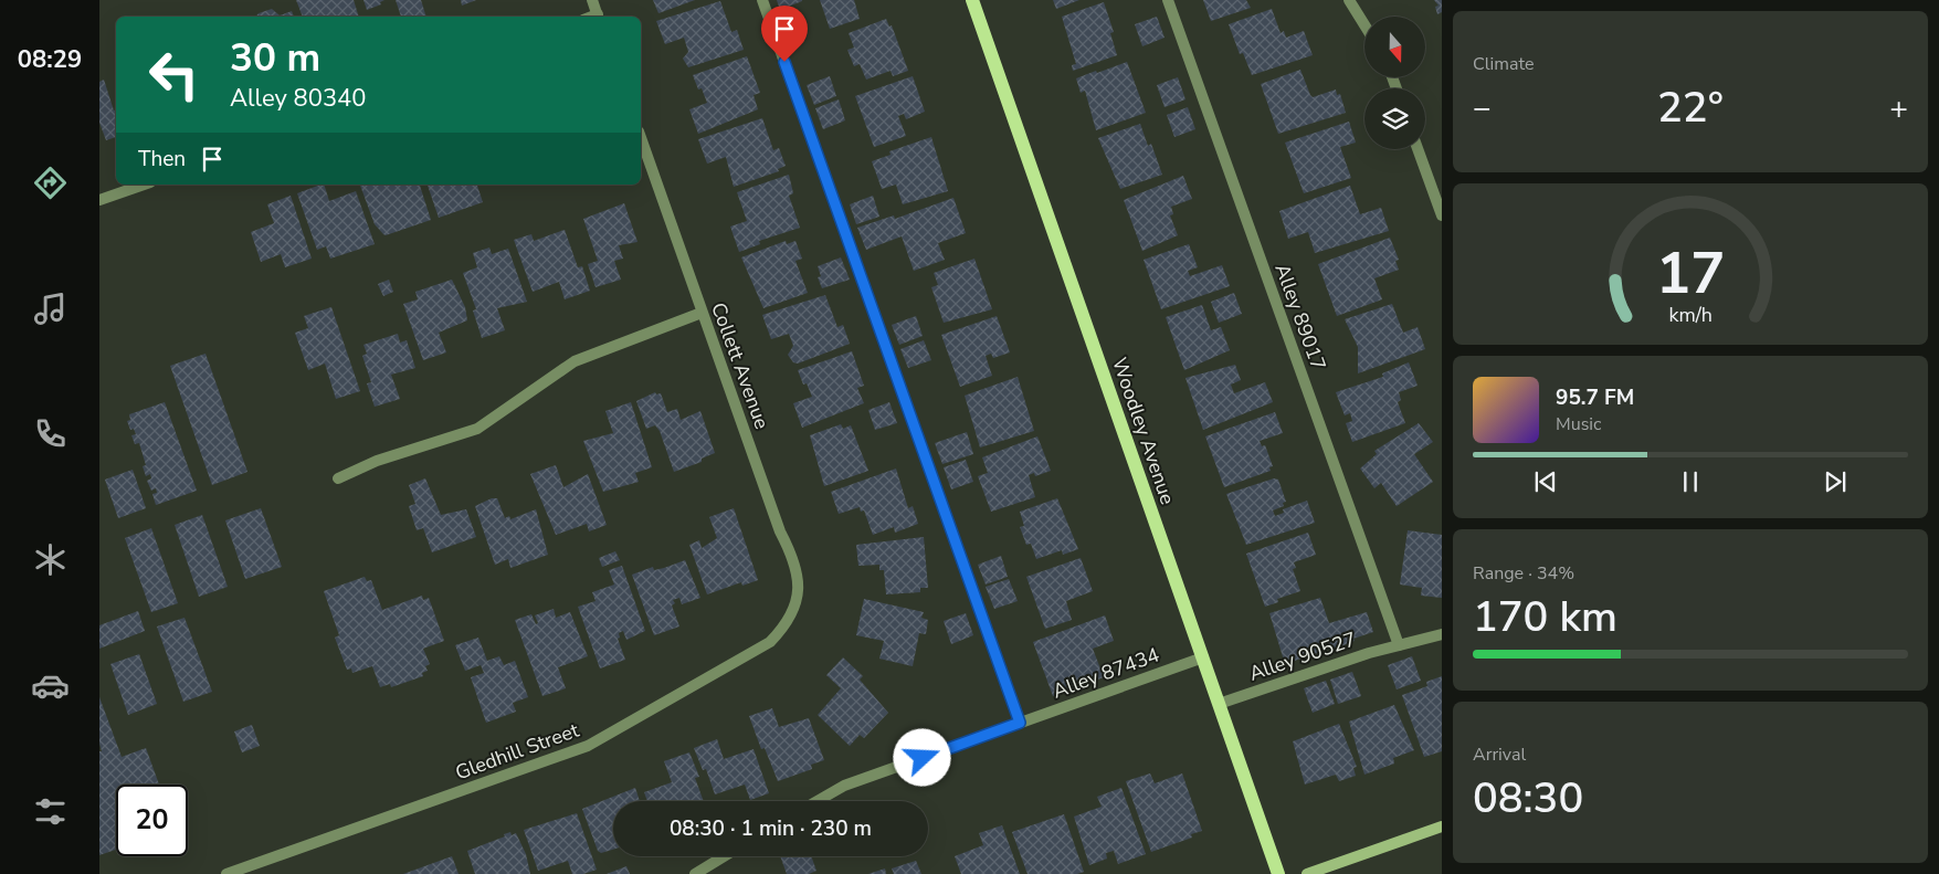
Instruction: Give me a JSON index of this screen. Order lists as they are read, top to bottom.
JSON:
{
  "streets": {
    "main road": ["Woodley Avenue"],
    "street": [
      "Alley 89017",
      "Collett Avenue",
      "Alley 90527",
      "Alley 87434",
      "Gledhill Street"
    ]
  },
  "crossings": [
    ["Alley 89017", "Alley 90527"],
    ["Collett Avenue", "Gledhill Street"],
    ["Woodley Avenue", "Alley 90527"],
    ["Woodley Avenue", "Alley 87434"]
  ],
  "north": "bottom",
  "page": {
    "tabs": "08:29",
    "tile": [
      "Climate",
      ["Range · 34%", "170 km"],
      ["Arrival", "08:30"]
    ],
    "turn": ["30 m", "Alley 80340"],
    "heat": ["−", "22°", "+"],
    "then": "Then",
    "song": ["95.7 FM", "Music"],
    "limit": "20",
    "trip": "08:30 · 1 min · 230 m",
    "gauge": ["17", "km/h"]
  }
}
